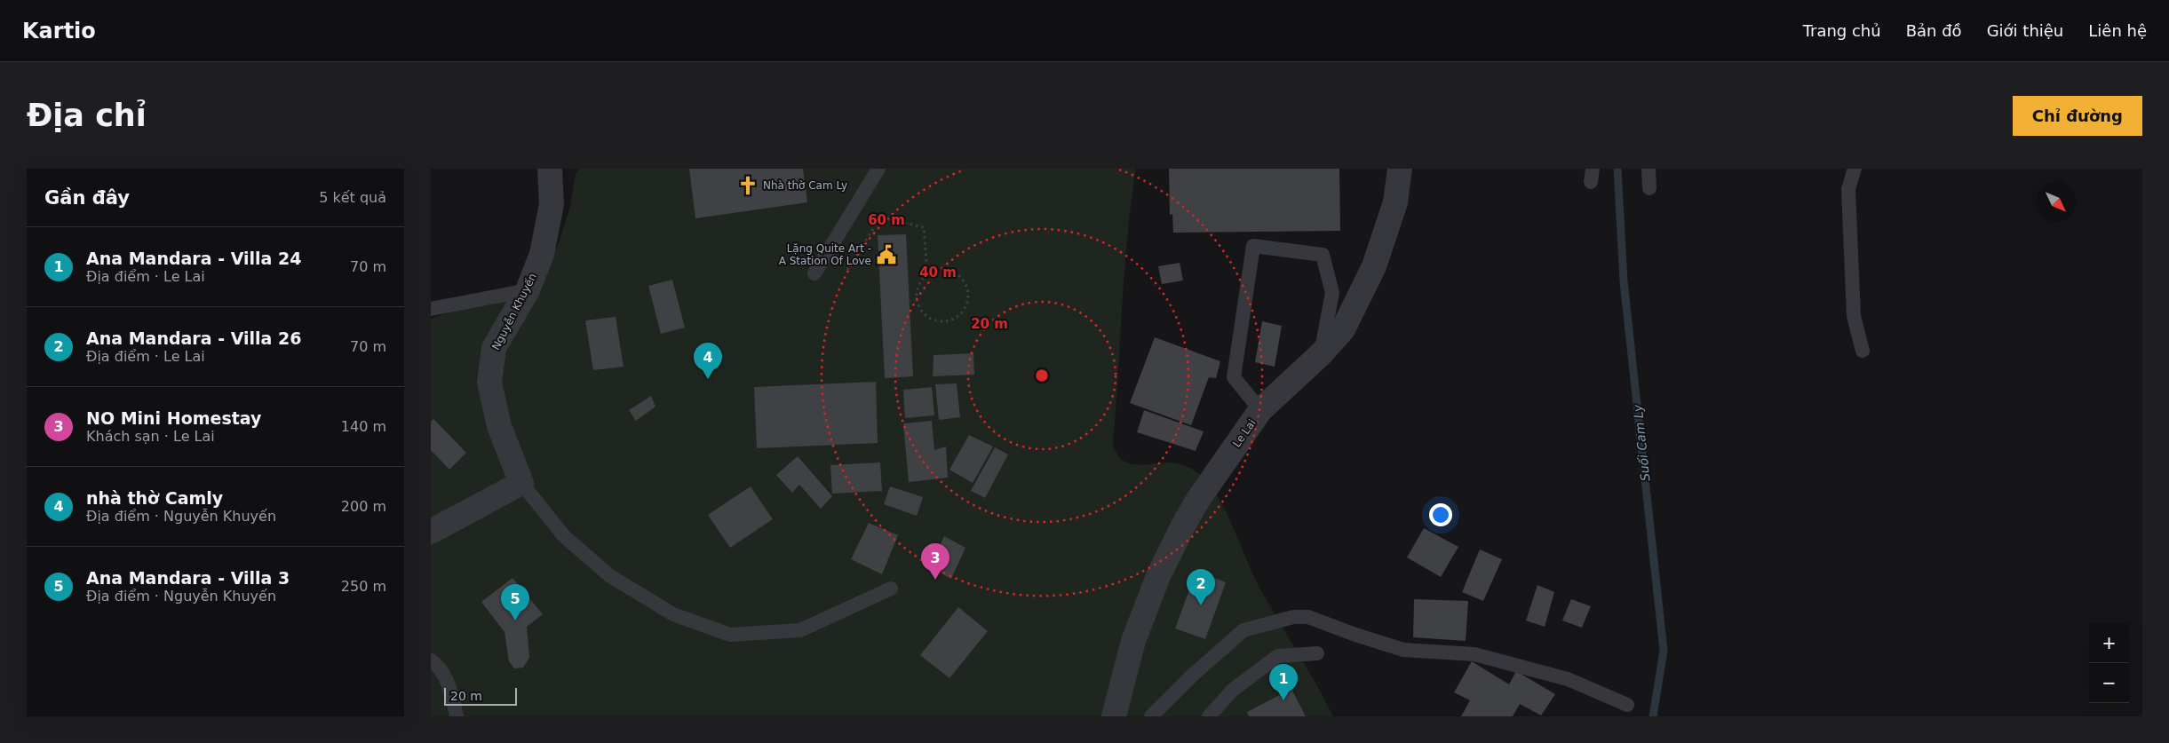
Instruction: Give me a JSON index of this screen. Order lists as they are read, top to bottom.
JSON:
{
  "streets": {
    "street": ["Nguyễn Khuyến", "Le Lai"]
  },
  "water": ["Suối Cam Ly"],
  "places": {
    "church": ["Nhà thờ Cam Ly"],
    "public building": ["Lặng Quite Art - A Station Of Love"]
  },
  "scale_bar": "20 m",
  "north": "bottom right",
  "page": {
    "header": "Kartio",
    "nav": [
      "Trang chủ",
      "Bản đồ",
      "Giới thiệu",
      "Liên hệ"
    ],
    "buttons": "Chỉ đường",
    "title": "Địa chỉ",
    "heading": ["Gần đây", "5 kết quả"],
    "list": [
      {
        "mark": "1",
        "name": "Ana Mandara - Villa 24",
        "note": "Địa điểm · Le Lai",
        "value": "70 m"
      },
      {
        "mark": "2",
        "name": "Ana Mandara - Villa 26",
        "note": "Địa điểm · Le Lai",
        "value": "70 m"
      },
      {
        "mark": "3",
        "name": "NO Mini Homestay",
        "note": "Khách sạn · Le Lai",
        "value": "140 m"
      },
      {
        "mark": "4",
        "name": "nhà thờ Camly",
        "note": "Địa điểm · Nguyễn Khuyến",
        "value": "200 m"
      },
      {
        "mark": "5",
        "name": "Ana Mandara - Villa 3",
        "note": "Địa điểm · Nguyễn Khuyến",
        "value": "250 m"
      }
    ],
    "pins": [
      "4",
      "3",
      "2",
      "5",
      "1"
    ],
    "map_buttons": ["+", "−"],
    "scale": "20 m"
  },
  "rings": ["60 m", "40 m", "20 m"]
}
